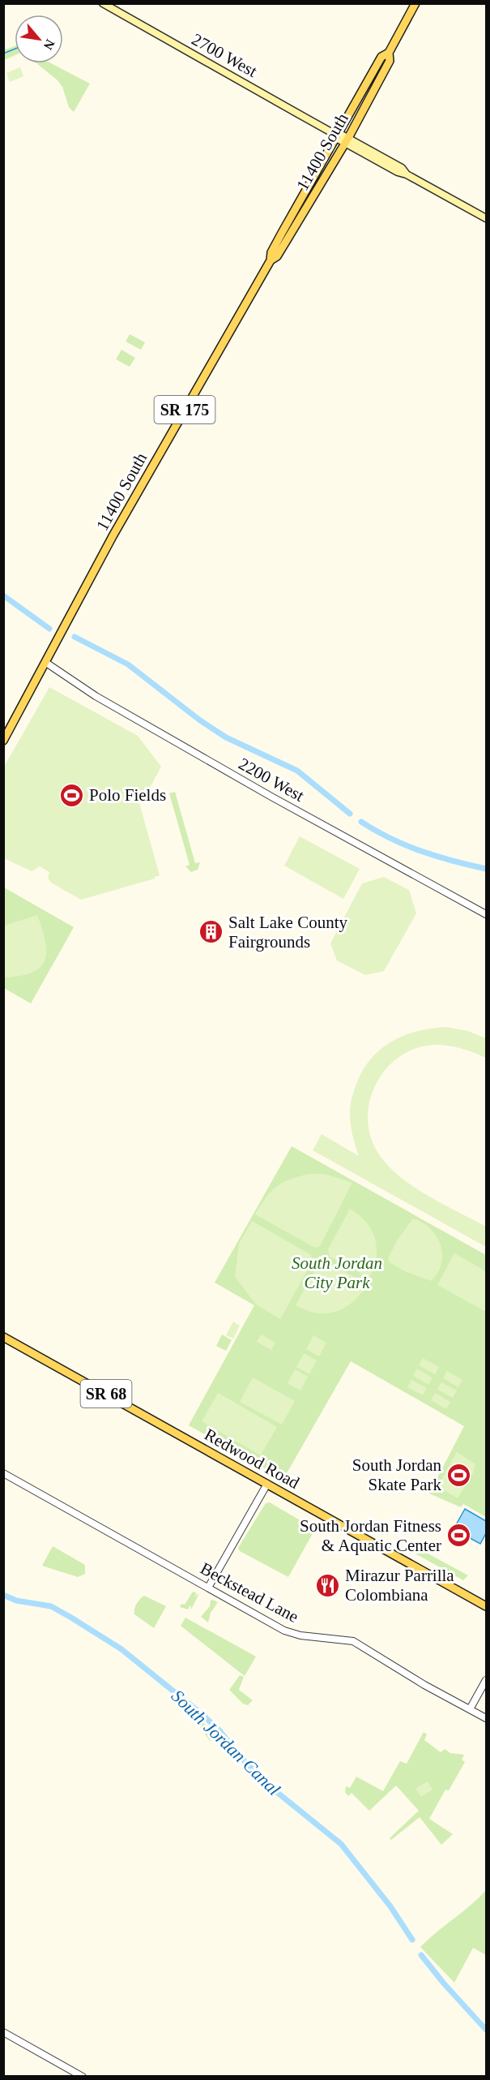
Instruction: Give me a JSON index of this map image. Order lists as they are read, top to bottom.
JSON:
{
  "streets": {
    "main road": [
      "2700 West",
      "11400 South",
      "SR 175",
      "SR 68",
      "Redwood Road"
    ],
    "street": ["2200 West", "Beckstead Lane"]
  },
  "crossings": [
    ["2700 West", "11400 South"],
    ["11400 South", "2200 West"]
  ],
  "water": ["South Jordan Canal"],
  "parks": ["South Jordan City Park"],
  "places": {
    "sports": ["Polo Fields", "South Jordan Skate Park", "South Jordan Fitness & Aquatic Center"],
    "building": ["Salt Lake County Fairgrounds"],
    "restaurant": ["Mirazur Parrilla Colombiana"]
  },
  "north": "bottom right"
}
